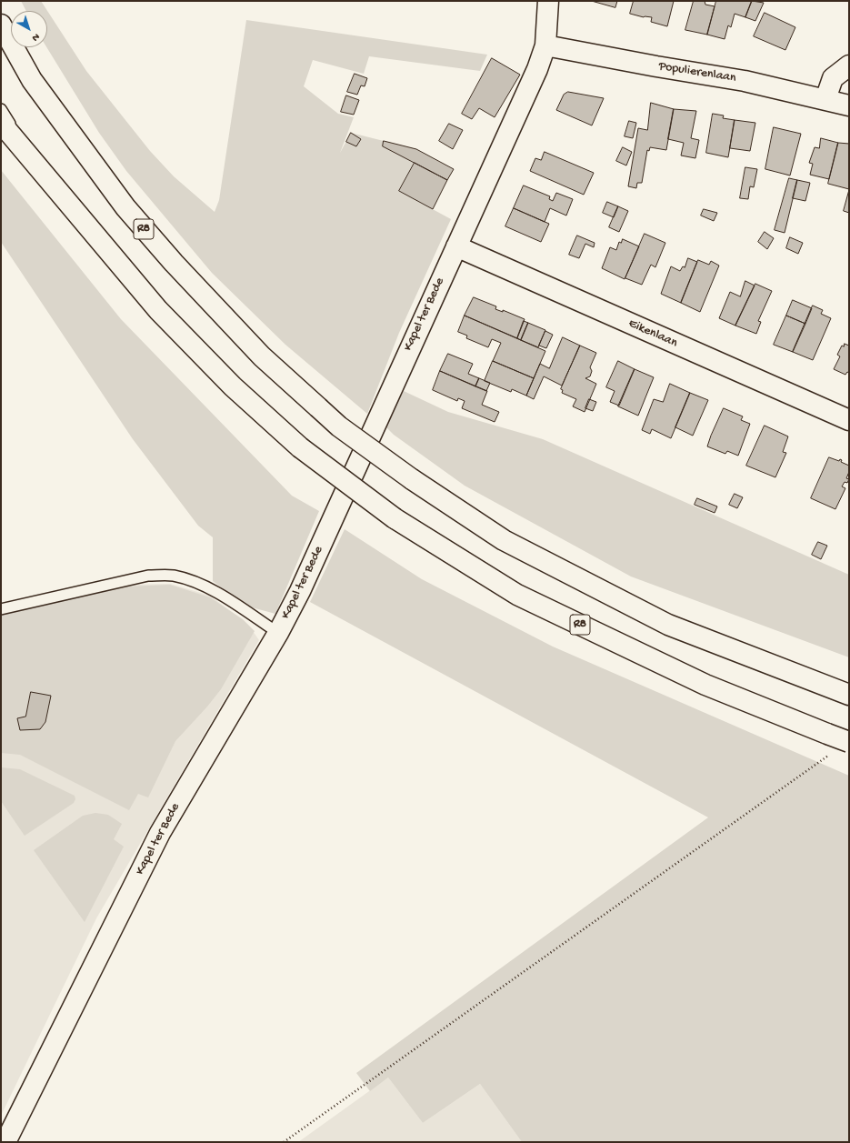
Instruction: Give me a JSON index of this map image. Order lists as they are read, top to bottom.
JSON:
{
  "streets": {
    "main road": [
      "Populierenlaan",
      "R8",
      "Kapel ter Bede",
      "Eikenlaan"
    ]
  },
  "crossings": [
    ["Populierenlaan", "Kapel ter Bede"],
    ["Kapel ter Bede", "Eikenlaan"]
  ],
  "north": "bottom right"
}
